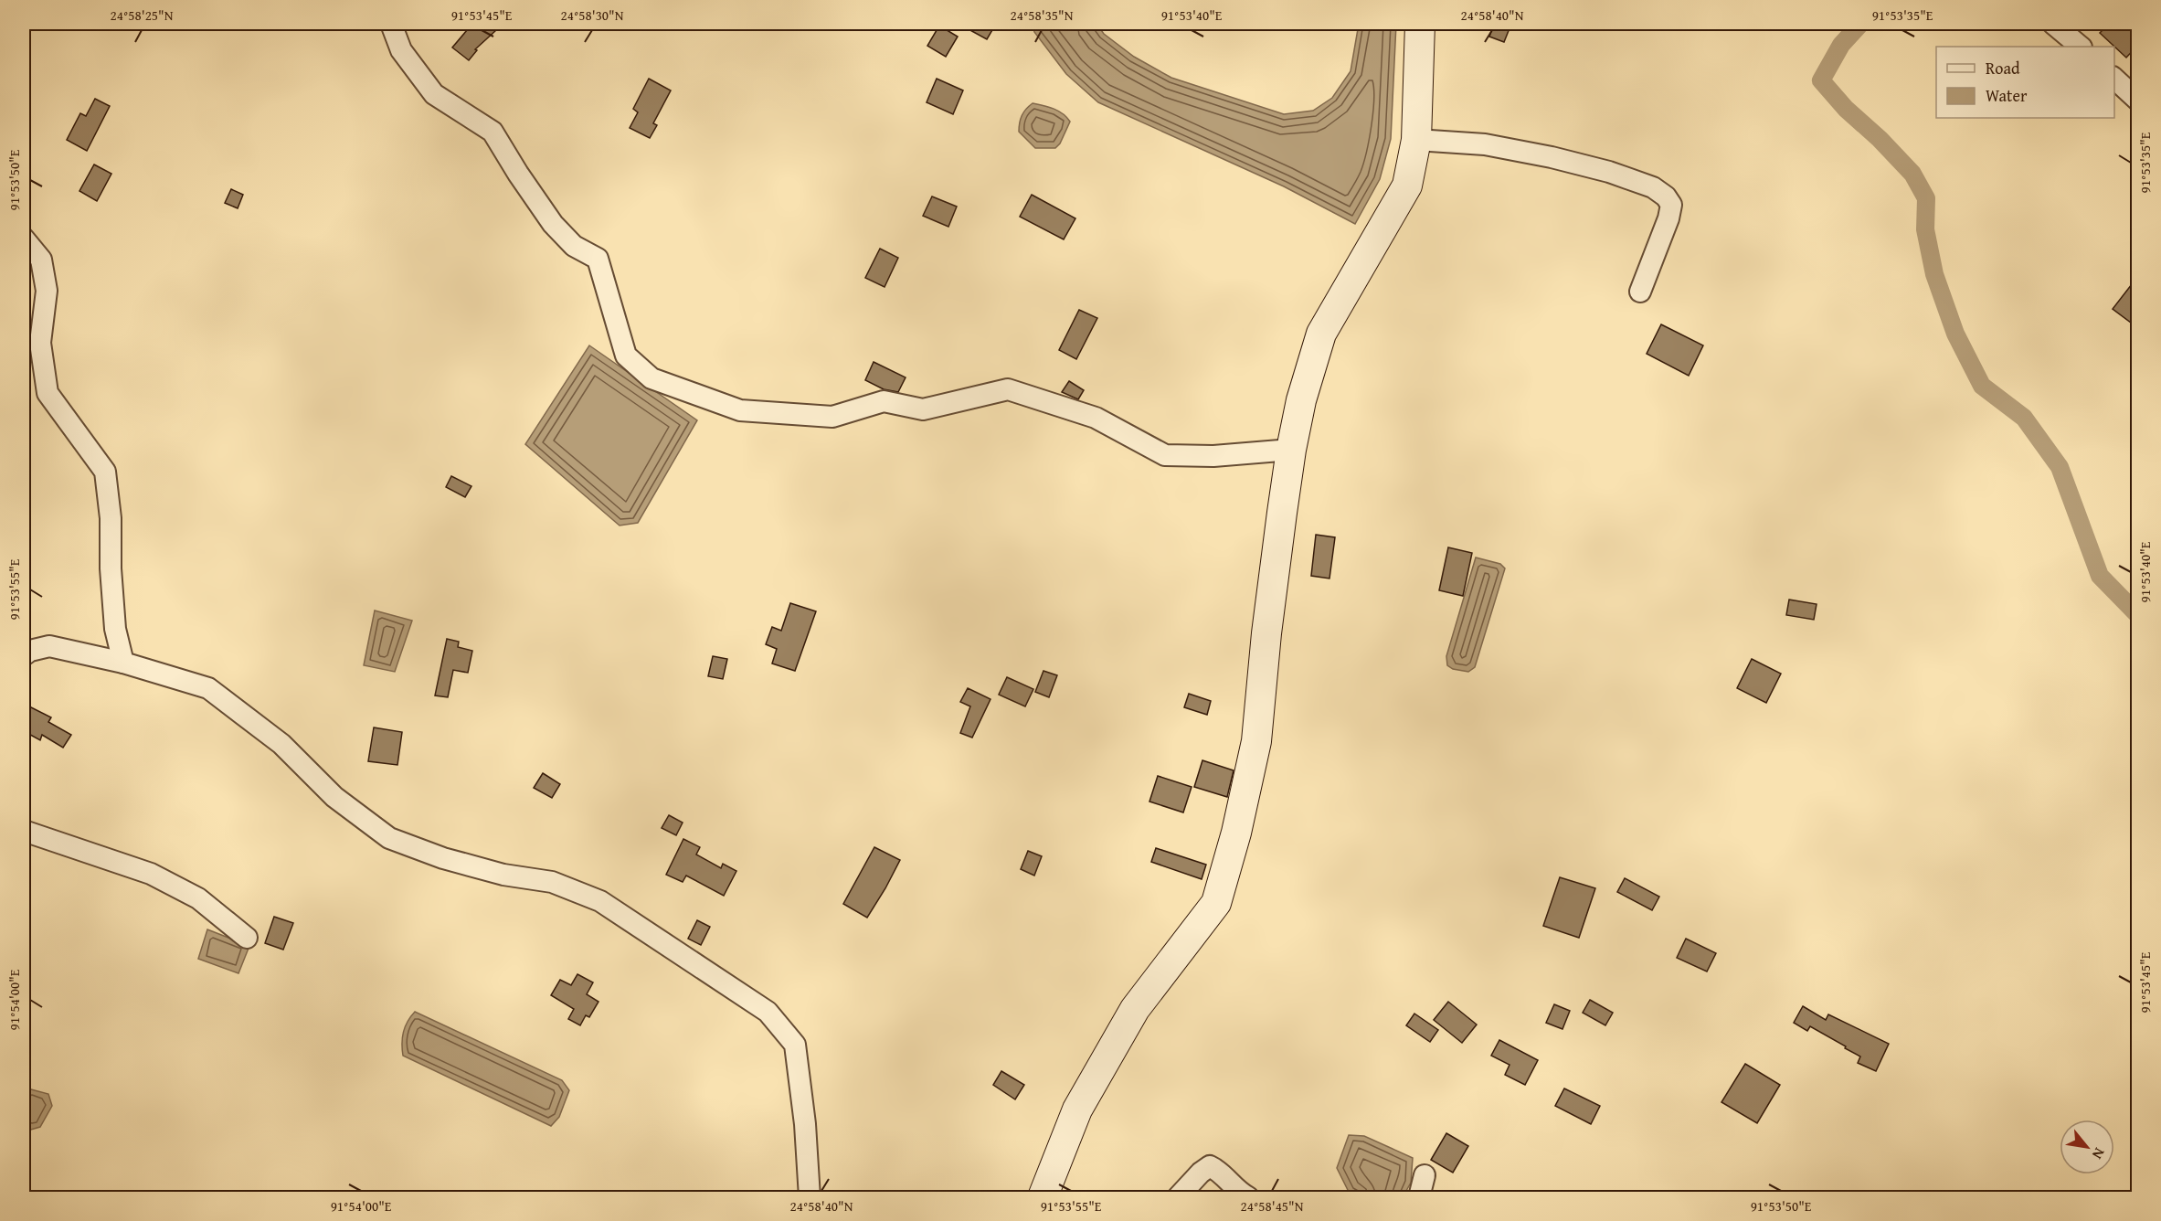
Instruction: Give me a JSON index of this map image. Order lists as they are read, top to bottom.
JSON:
{
  "legend": ["Road", "Water"],
  "north": "bottom right",
  "coordinates": [
    "24°58'25\"N",
    "91°53'45\"E",
    "24°58'30\"N",
    "24°58'35\"N",
    "91°53'40\"E",
    "24°58'40\"N",
    "91°53'35\"E",
    "91°53'50\"E",
    "91°53'55\"E",
    "91°54'00\"E",
    "24°58'45\"N"
  ]
}
